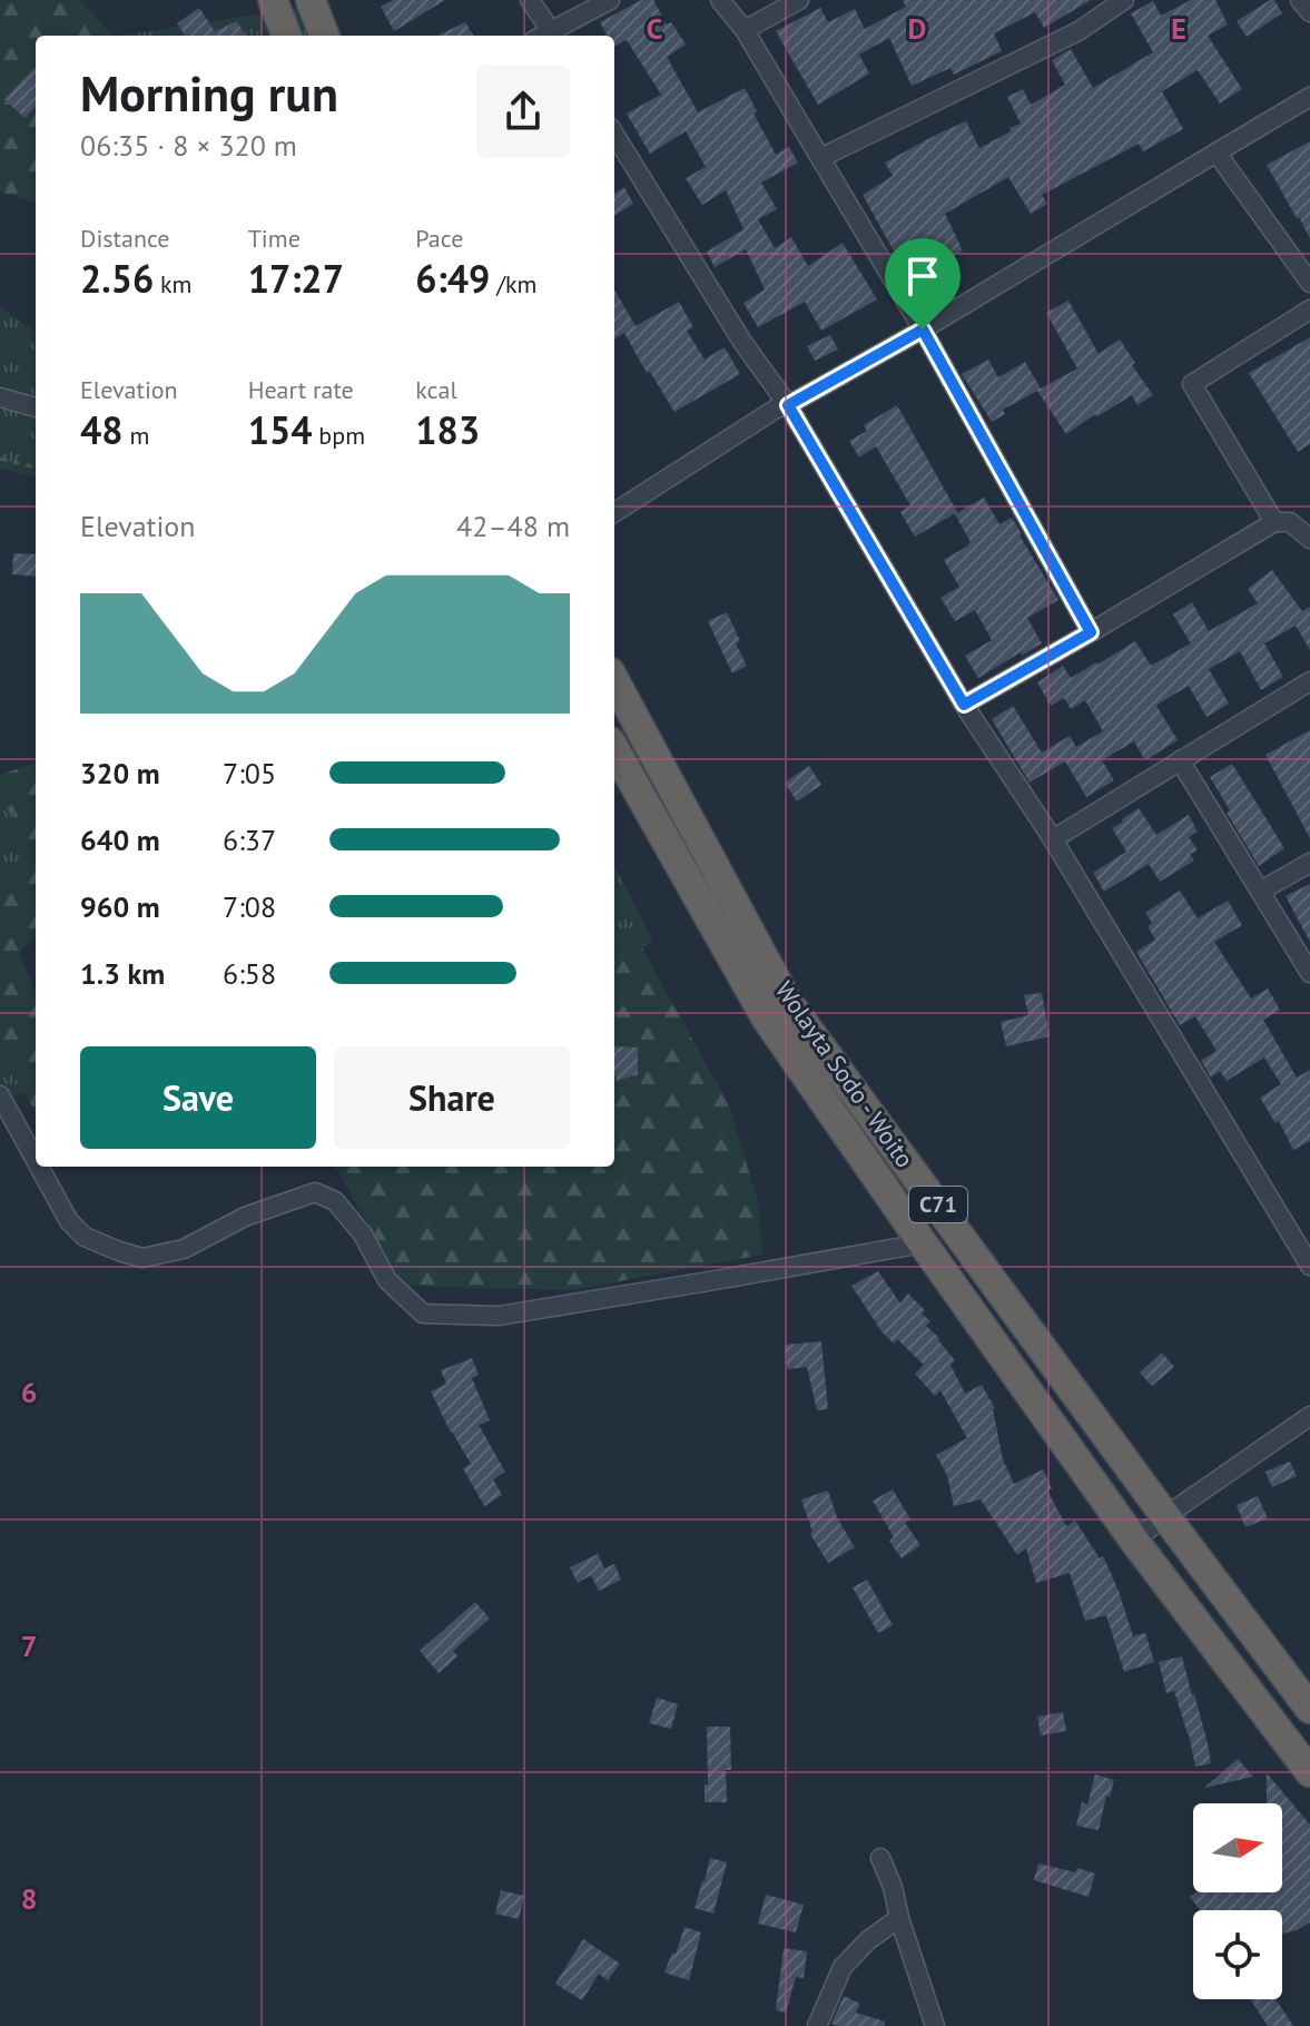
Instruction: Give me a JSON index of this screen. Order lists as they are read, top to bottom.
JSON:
{
  "streets": {
    "highway": ["Wolayta Sodo - Woito", "C71"]
  },
  "north": "right",
  "page": {
    "heading": ["Morning run", "06:35 · 8 × 320 m"],
    "stats": [
      ["Distance", "2.56 km"],
      ["Time", "17:27"],
      ["Pace", "6:49 /km"],
      ["Elevation", "48 m"],
      ["Heart rate", "154 bpm"],
      ["kcal", "183"]
    ],
    "chart": ["Elevation", "42–48 m"],
    "list": [
      {
        "name": "320 m",
        "note": "7:05"
      },
      {
        "name": "640 m",
        "note": "6:37"
      },
      {
        "name": "960 m",
        "note": "7:08"
      },
      {
        "name": "1.3 km",
        "note": "6:58"
      }
    ],
    "buttons": ["Save", "Share"]
  },
  "grid": {
    "columns": ["C", "D", "E"],
    "rows": ["6", "7", "8"]
  }
}
